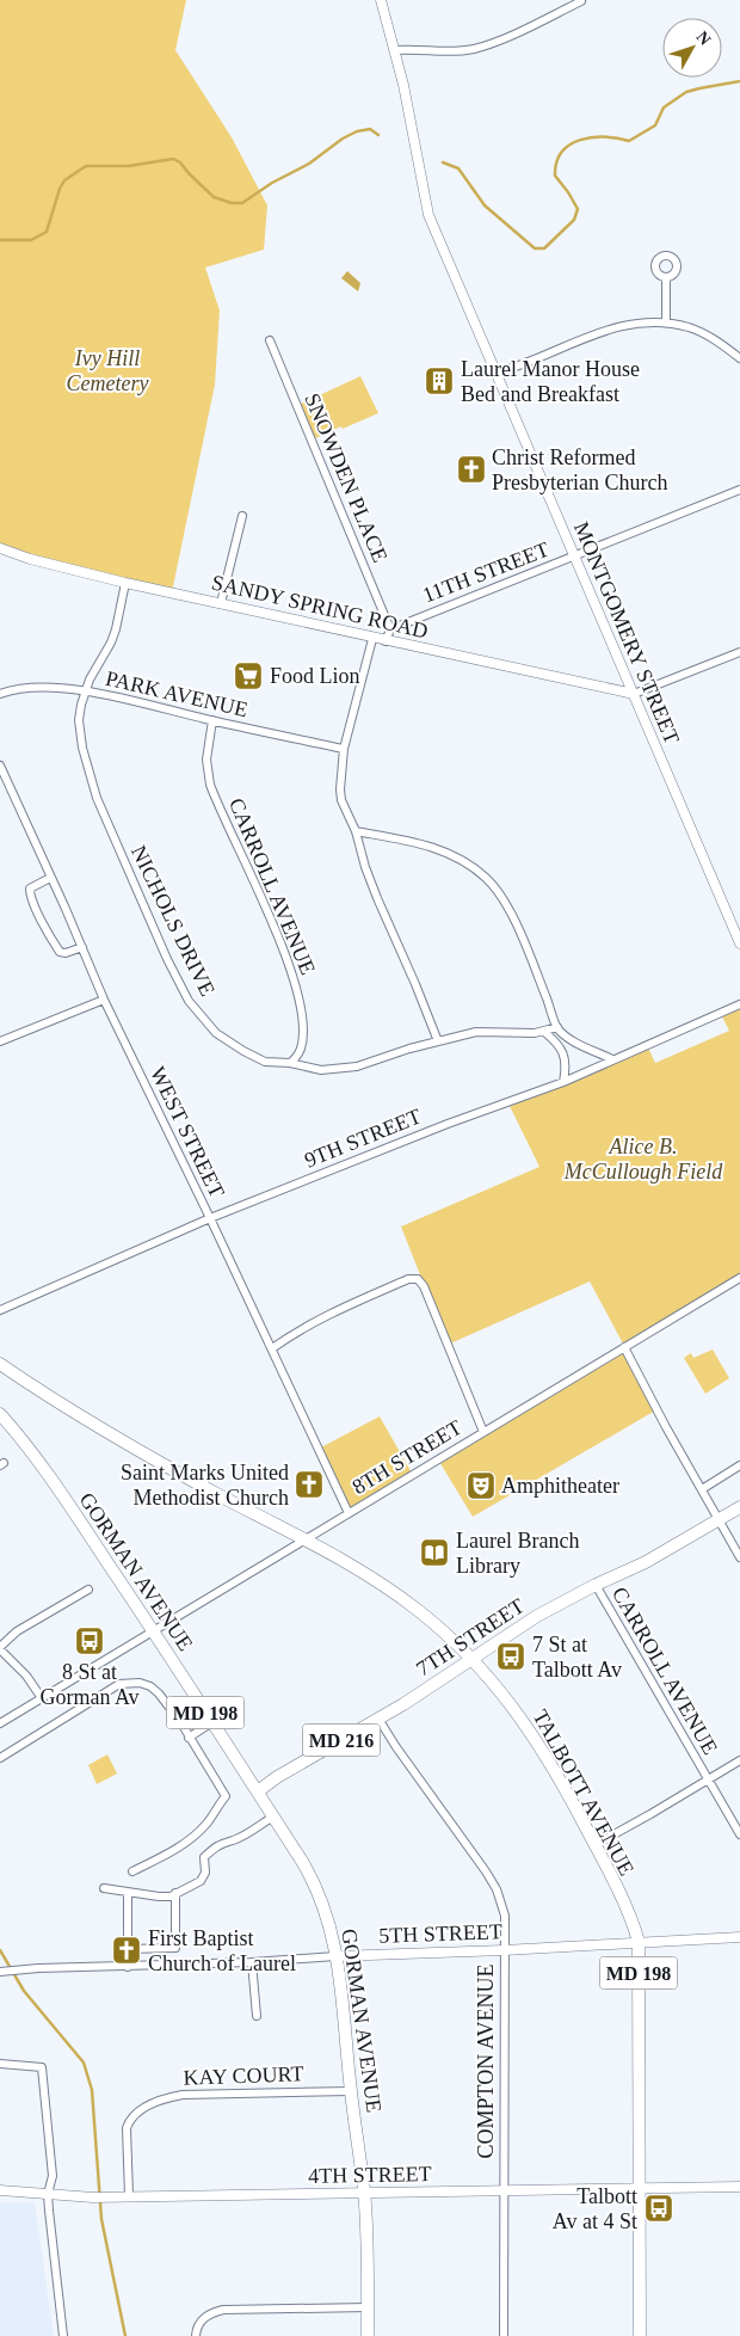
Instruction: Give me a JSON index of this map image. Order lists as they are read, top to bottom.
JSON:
{
  "streets": {
    "main road": [
      "GORMAN AVENUE",
      "7TH STREET",
      "MD 198",
      "MD 216",
      "TALBOTT AVENUE"
    ],
    "street": [
      "SNOWDEN PLACE",
      "11TH STREET",
      "SANDY SPRING ROAD",
      "MONTGOMERY STREET",
      "PARK AVENUE",
      "CARROLL AVENUE",
      "NICHOLS DRIVE",
      "WEST STREET",
      "9TH STREET",
      "8TH STREET",
      "5TH STREET",
      "COMPTON AVENUE",
      "KAY COURT",
      "4TH STREET"
    ]
  },
  "crossings": [
    ["SNOWDEN PLACE", "11TH STREET"],
    ["11TH STREET", "MONTGOMERY STREET"],
    ["SANDY SPRING ROAD", "MONTGOMERY STREET"],
    ["SANDY SPRING ROAD", "NICHOLS DRIVE"],
    ["PARK AVENUE", "CARROLL AVENUE"],
    ["PARK AVENUE", "NICHOLS DRIVE"],
    ["CARROLL AVENUE", "NICHOLS DRIVE"],
    ["CARROLL AVENUE", "7TH STREET"],
    ["WEST STREET", "9TH STREET"],
    ["WEST STREET", "8TH STREET"],
    ["8TH STREET", "GORMAN AVENUE"],
    ["8TH STREET", "TALBOTT AVENUE"],
    ["GORMAN AVENUE", "7TH STREET"],
    ["GORMAN AVENUE", "5TH STREET"],
    ["GORMAN AVENUE", "KAY COURT"],
    ["GORMAN AVENUE", "4TH STREET"],
    ["7TH STREET", "TALBOTT AVENUE"],
    ["7TH STREET", "COMPTON AVENUE"],
    ["TALBOTT AVENUE", "5TH STREET"],
    ["TALBOTT AVENUE", "4TH STREET"],
    ["5TH STREET", "COMPTON AVENUE"],
    ["COMPTON AVENUE", "4TH STREET"],
    ["KAY COURT", "4TH STREET"]
  ],
  "parks": ["Ivy Hill Cemetery", "Alice B. McCullough Field"],
  "places": {
    "building": ["Laurel Manor House Bed and Breakfast"],
    "church": ["Christ Reformed Presbyterian Church", "Saint Marks United Methodist Church", "First Baptist Church of Laurel"],
    "supermarket": ["Food Lion"],
    "theatre": ["Amphitheater"],
    "library": ["Laurel Branch Library"],
    "bus stop": ["8 St at Gorman Av", "7 St at Talbott Av", "Talbott Av at 4 St"]
  },
  "north": "top right"
}
